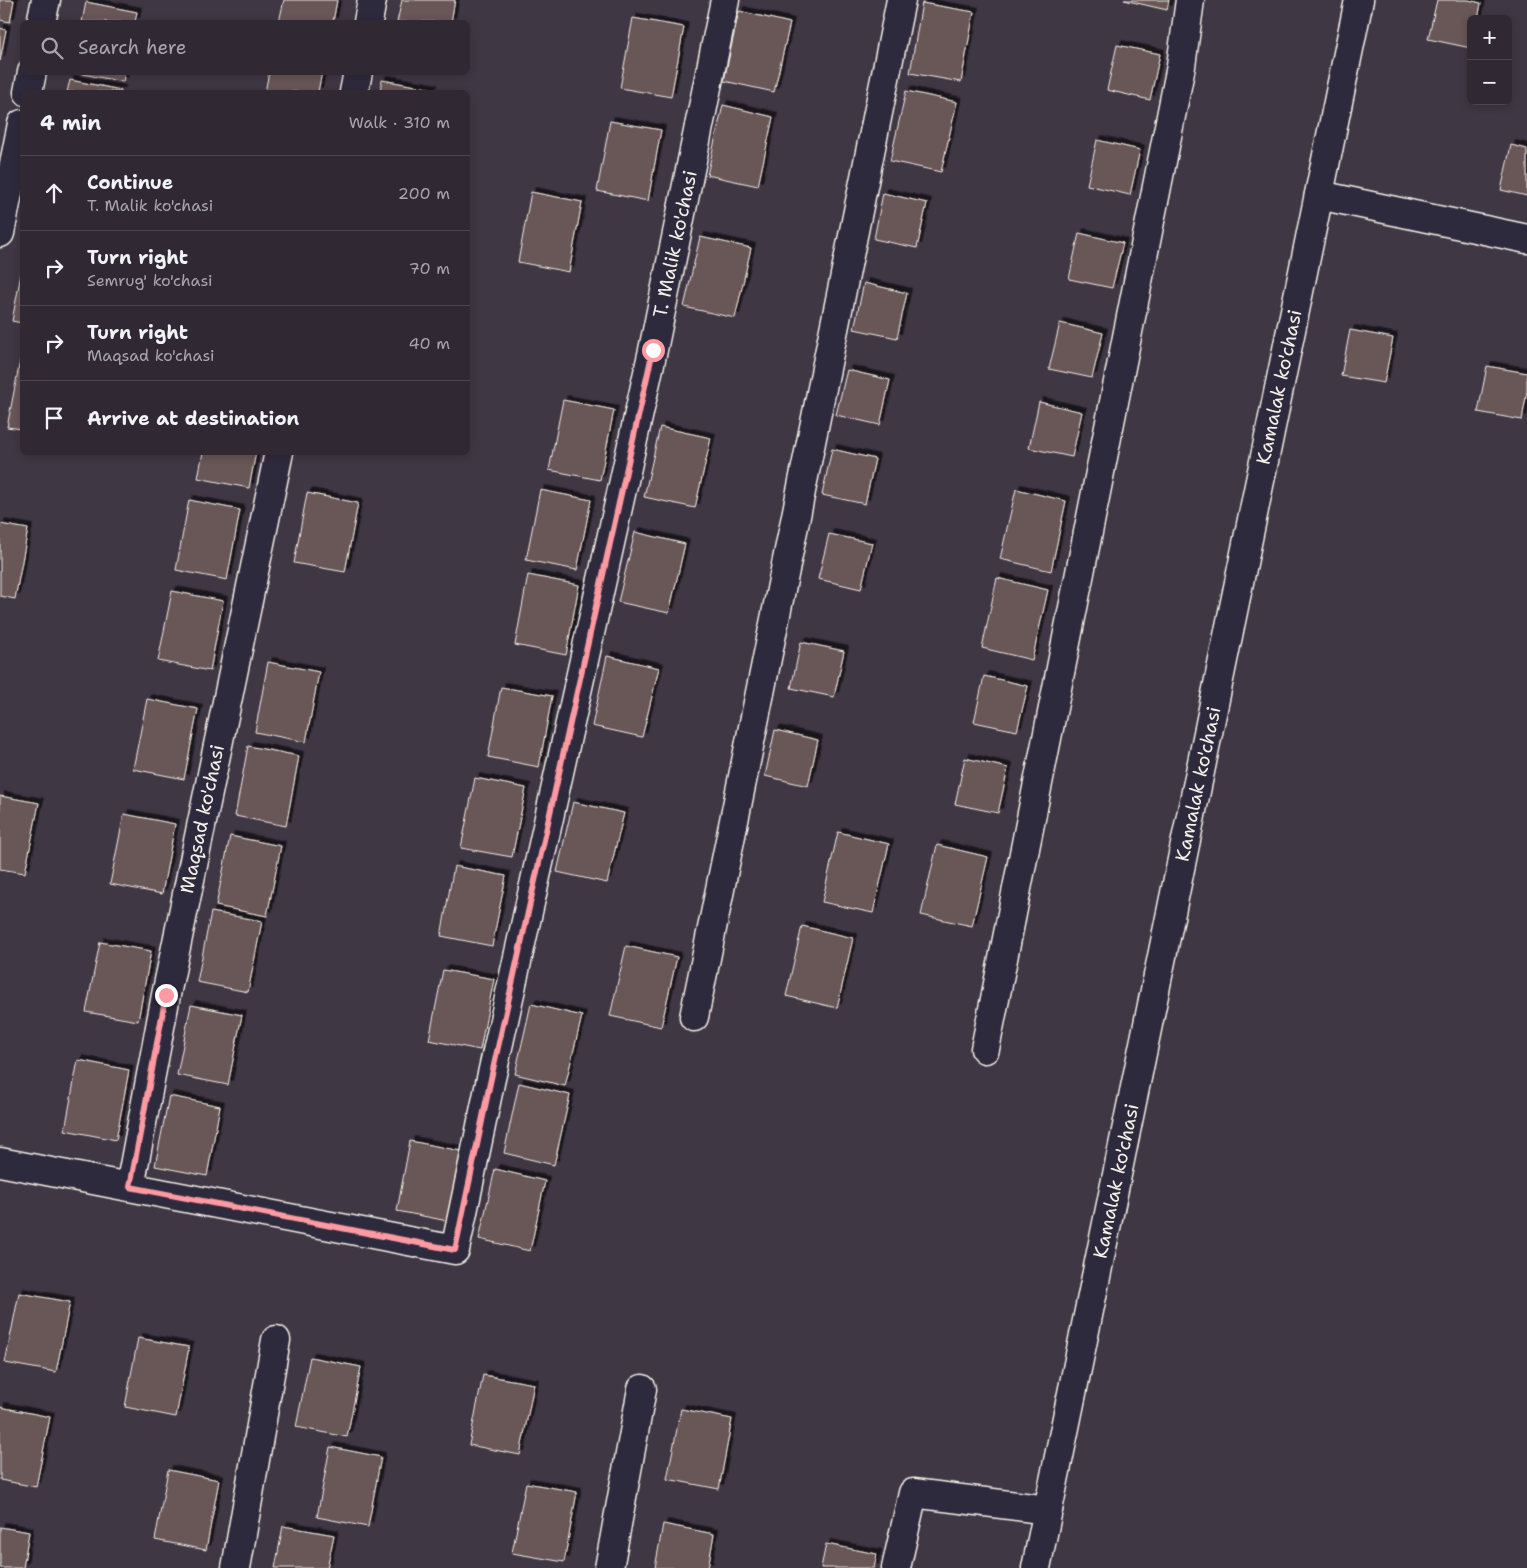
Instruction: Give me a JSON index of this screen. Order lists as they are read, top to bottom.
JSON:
{
  "streets": {
    "street": ["T. Malik ko'chasi", "Kamalak ko'chasi", "Maqsad ko'chasi"]
  },
  "crossings": [
    ["T. Malik ko'chasi", "Maqsad ko'chasi"]
  ],
  "page": {
    "map_buttons": ["+", "−"],
    "search": "Search here",
    "heading": ["4 min", "Walk · 310 m"],
    "list": [
      ["Continue", "T. Malik ko'chasi", "200 m"],
      ["Turn right", "Semrug' ko'chasi", "70 m"],
      ["Turn right", "Maqsad ko'chasi", "40 m"],
      "Arrive at destination"
    ]
  }
}
